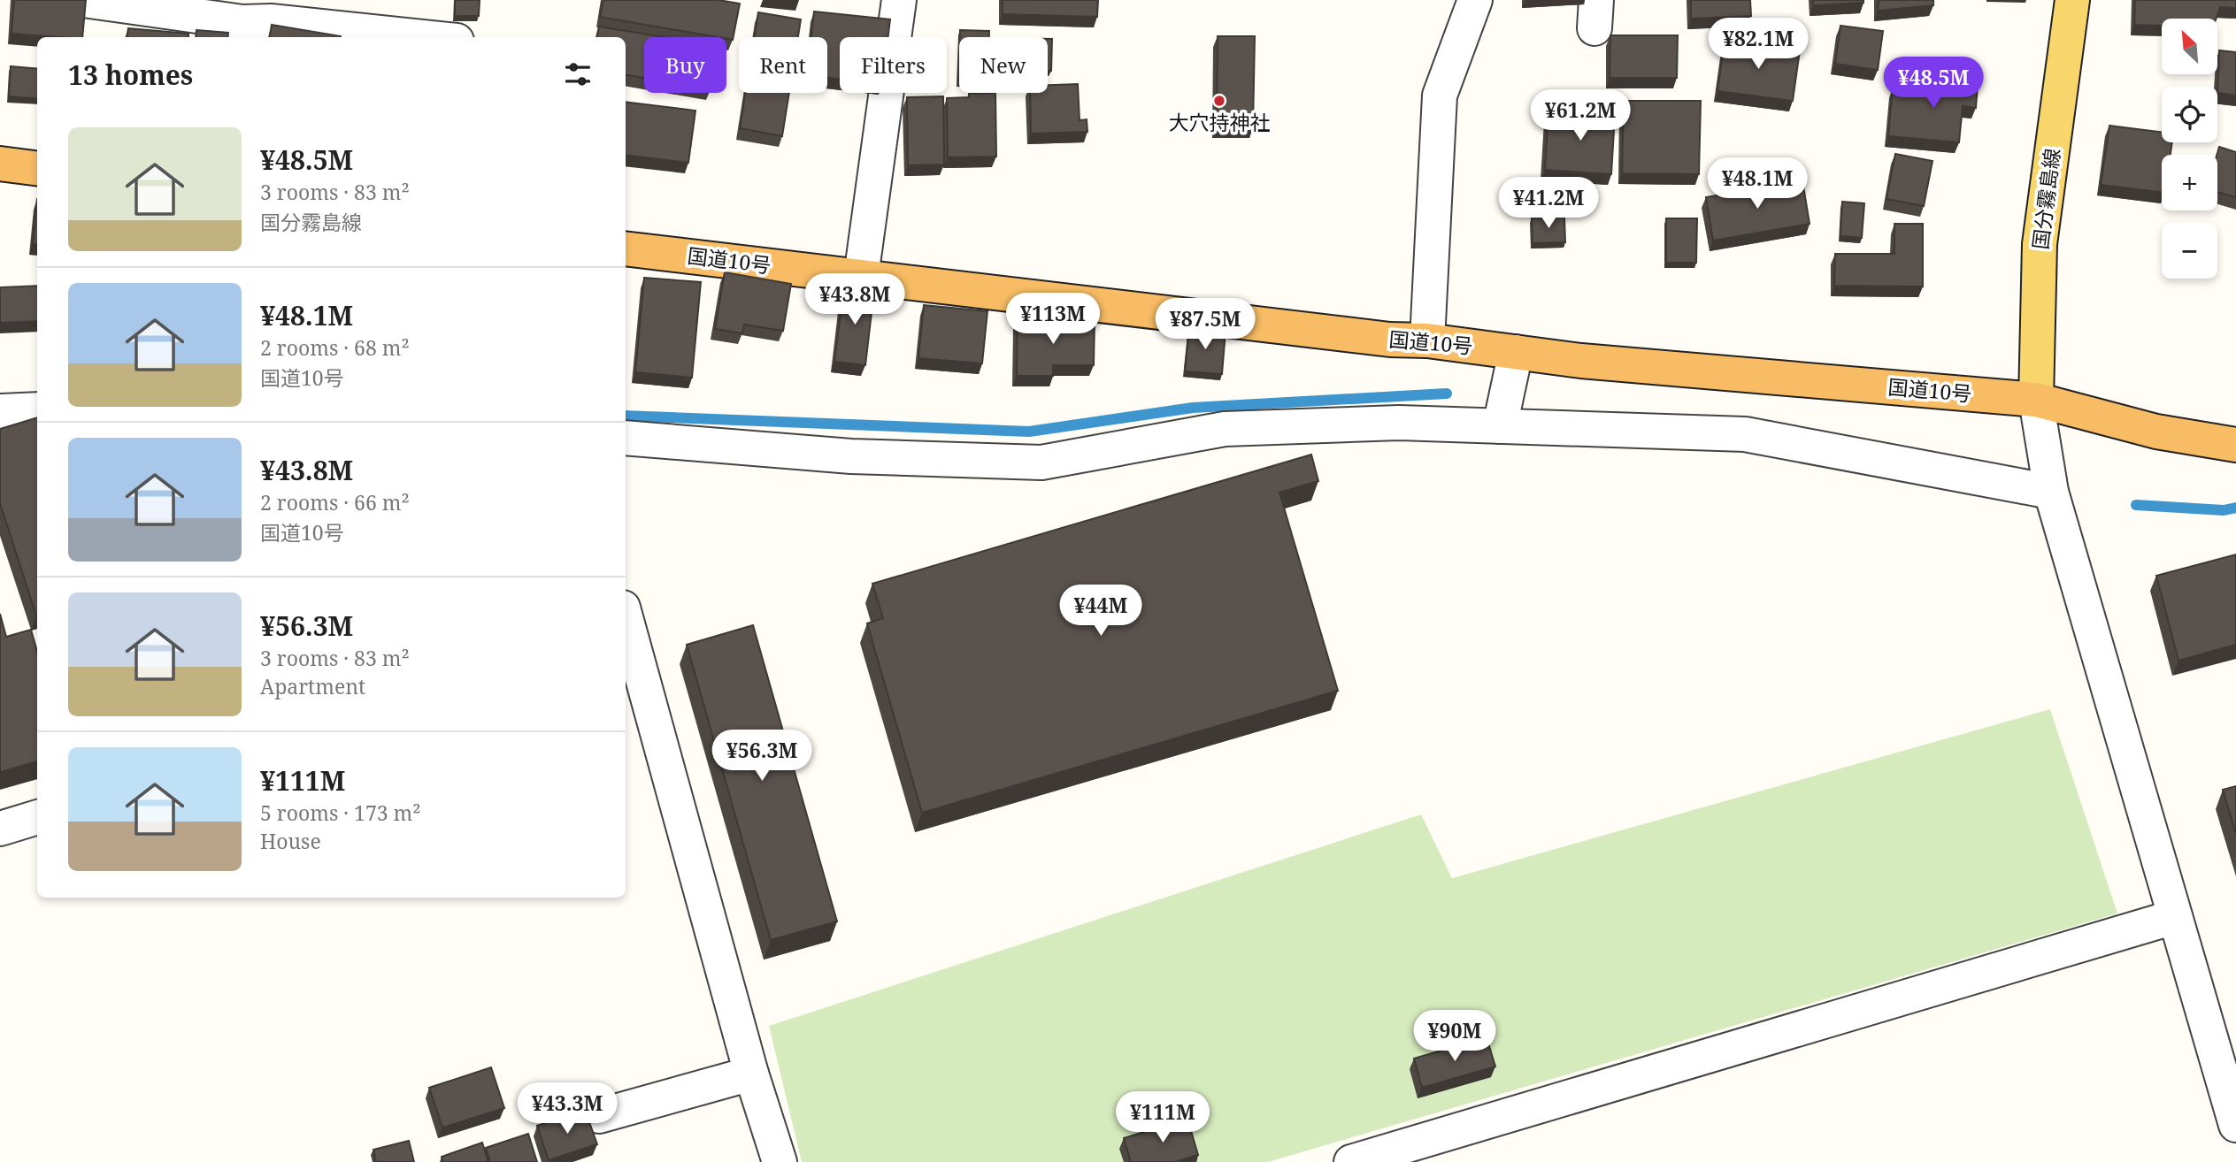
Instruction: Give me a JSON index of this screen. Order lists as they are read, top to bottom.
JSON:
{
  "streets": {
    "highway": ["国道10号"],
    "main road": ["国分霧島線"]
  },
  "crossings": [
    ["国分霧島線", "国道10号"]
  ],
  "places": ["大穴持神社"],
  "north": "top left",
  "page": {
    "price": [
      "¥82.1M",
      "¥48.5M",
      "¥61.2M",
      "¥48.1M",
      "¥41.2M",
      "¥43.8M",
      "¥113M",
      "¥87.5M",
      "¥44M",
      "¥56.3M",
      "¥90M",
      "¥43.3M",
      "¥111M"
    ],
    "map_buttons": ["+", "−"],
    "chip": [
      "Buy",
      "Rent",
      "Filters",
      "New"
    ],
    "heading": "13 homes",
    "list": [
      {
        "name": "¥48.5M",
        "note": "3 rooms · 83 m² · 国分霧島線"
      },
      {
        "name": "¥48.1M",
        "note": "2 rooms · 68 m² · 国道10号"
      },
      {
        "name": "¥43.8M",
        "note": "2 rooms · 66 m² · 国道10号"
      },
      {
        "name": "¥56.3M",
        "note": "3 rooms · 83 m² · Apartment"
      },
      {
        "name": "¥111M",
        "note": "5 rooms · 173 m² · House"
      }
    ]
  }
}
